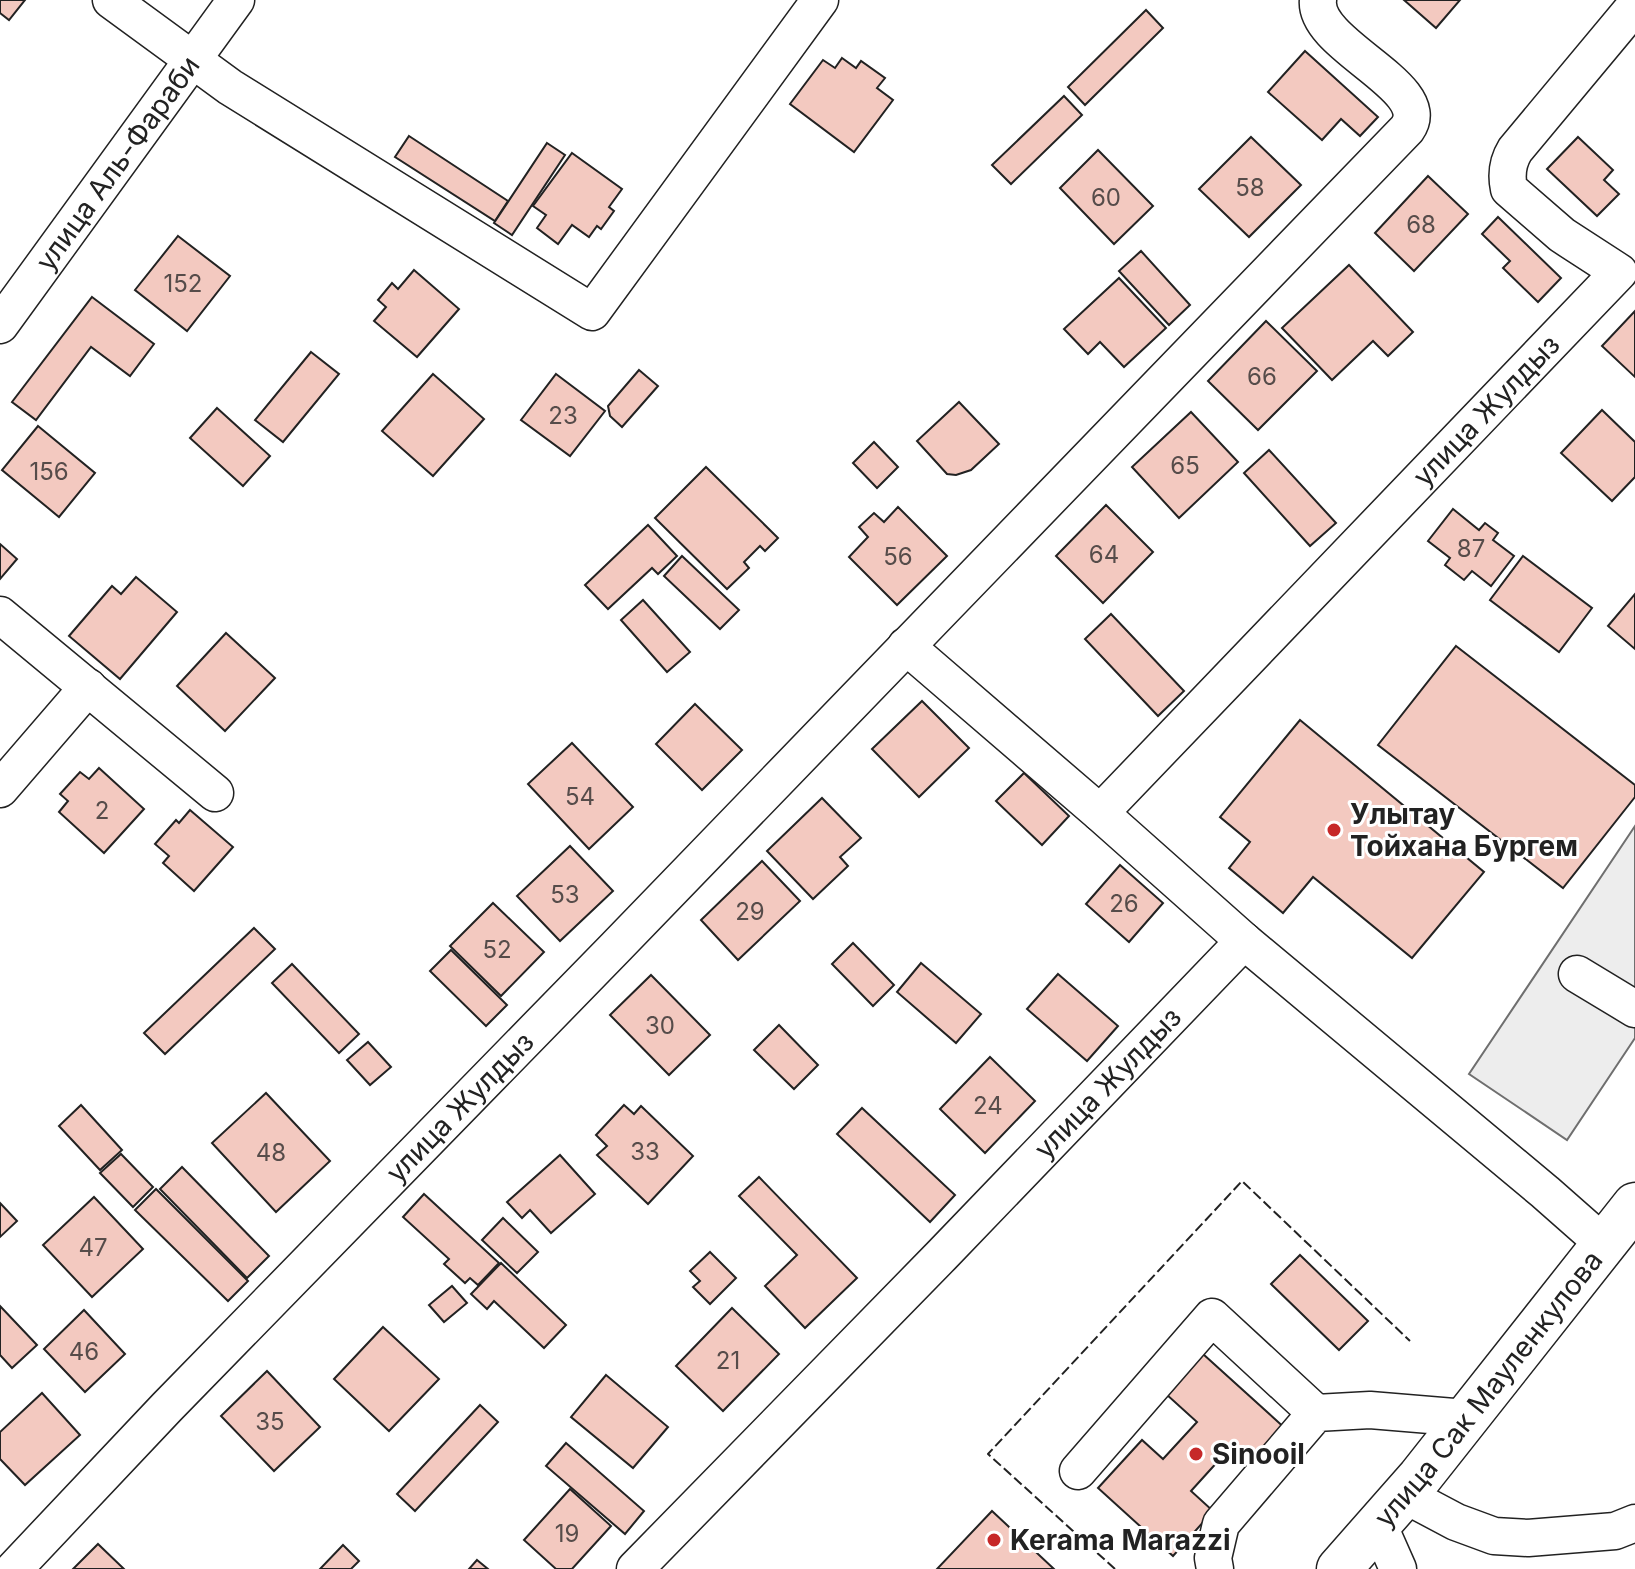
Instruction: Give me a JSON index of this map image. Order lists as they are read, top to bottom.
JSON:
{
  "streets": {
    "main road": ["улица Сак Мауленкулова"],
    "street": ["улица Аль-Фараби", "улица Жулдыз"]
  },
  "places": ["Улытау Тойхана Бургем", "Sinooil", "Kerama Marazzi"],
  "house_numbers": [
    "58",
    "60",
    "68",
    "152",
    "66",
    "23",
    "65",
    "156",
    "87",
    "64",
    "56",
    "54",
    "2",
    "53",
    "26",
    "29",
    "52",
    "30",
    "24",
    "33",
    "48",
    "47",
    "46",
    "21",
    "35",
    "19"
  ]
}
